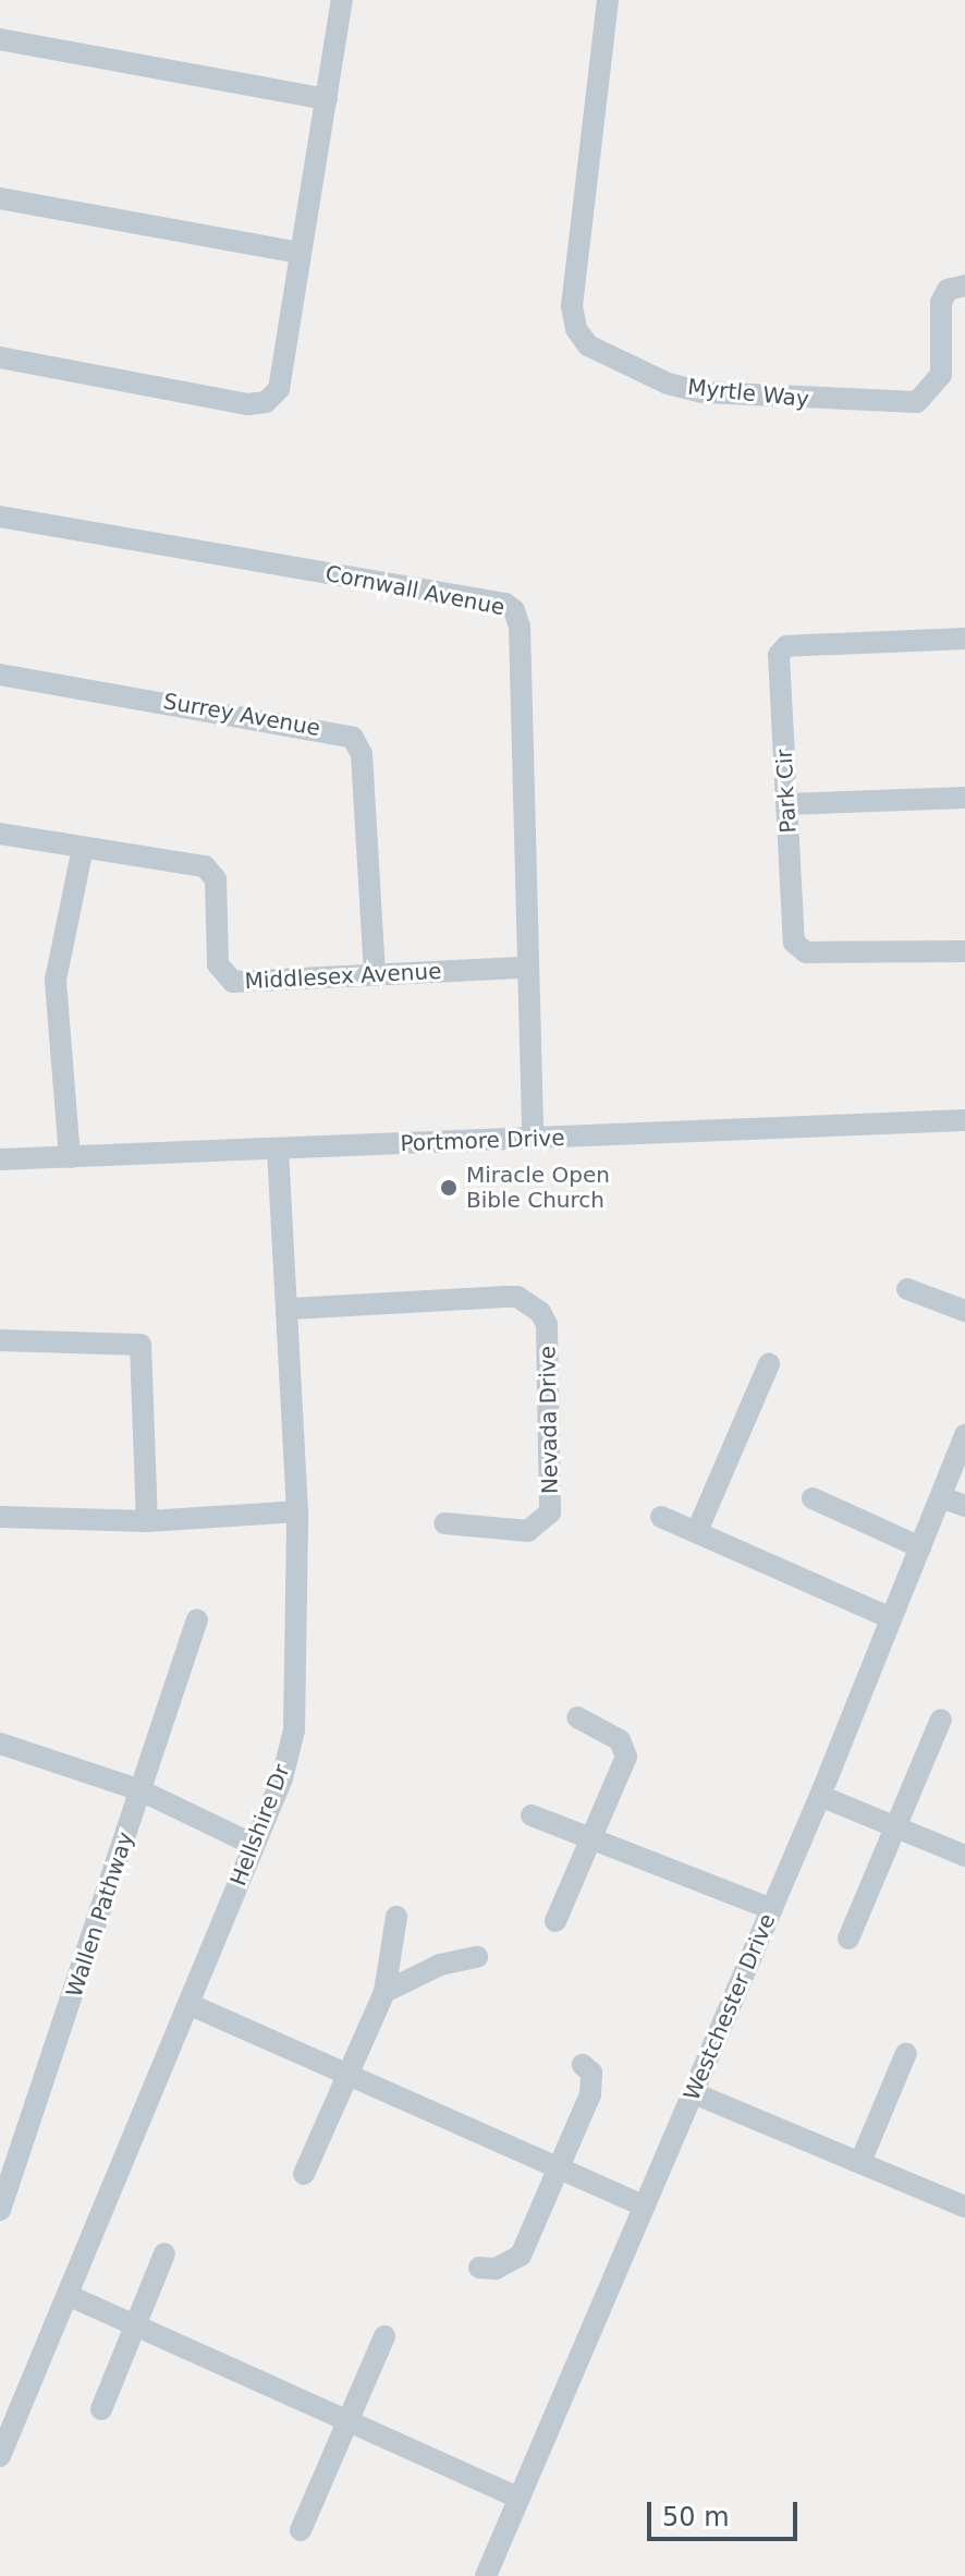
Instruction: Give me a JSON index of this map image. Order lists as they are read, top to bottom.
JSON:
{
  "streets": {
    "street": [
      "Myrtle Way",
      "Cornwall Avenue",
      "Surrey Avenue",
      "Park Cir",
      "Middlesex Avenue",
      "Portmore Drive",
      "Nevada Drive",
      "Hellshire Dr",
      "Wallen Pathway",
      "Westchester Drive"
    ]
  },
  "crossings": [
    ["Cornwall Avenue", "Middlesex Avenue"],
    ["Cornwall Avenue", "Portmore Drive"],
    ["Surrey Avenue", "Middlesex Avenue"],
    ["Portmore Drive", "Hellshire Dr"],
    ["Nevada Drive", "Hellshire Dr"]
  ],
  "places": ["Miracle Open Bible Church"],
  "scale_bar": "50 m"
}
